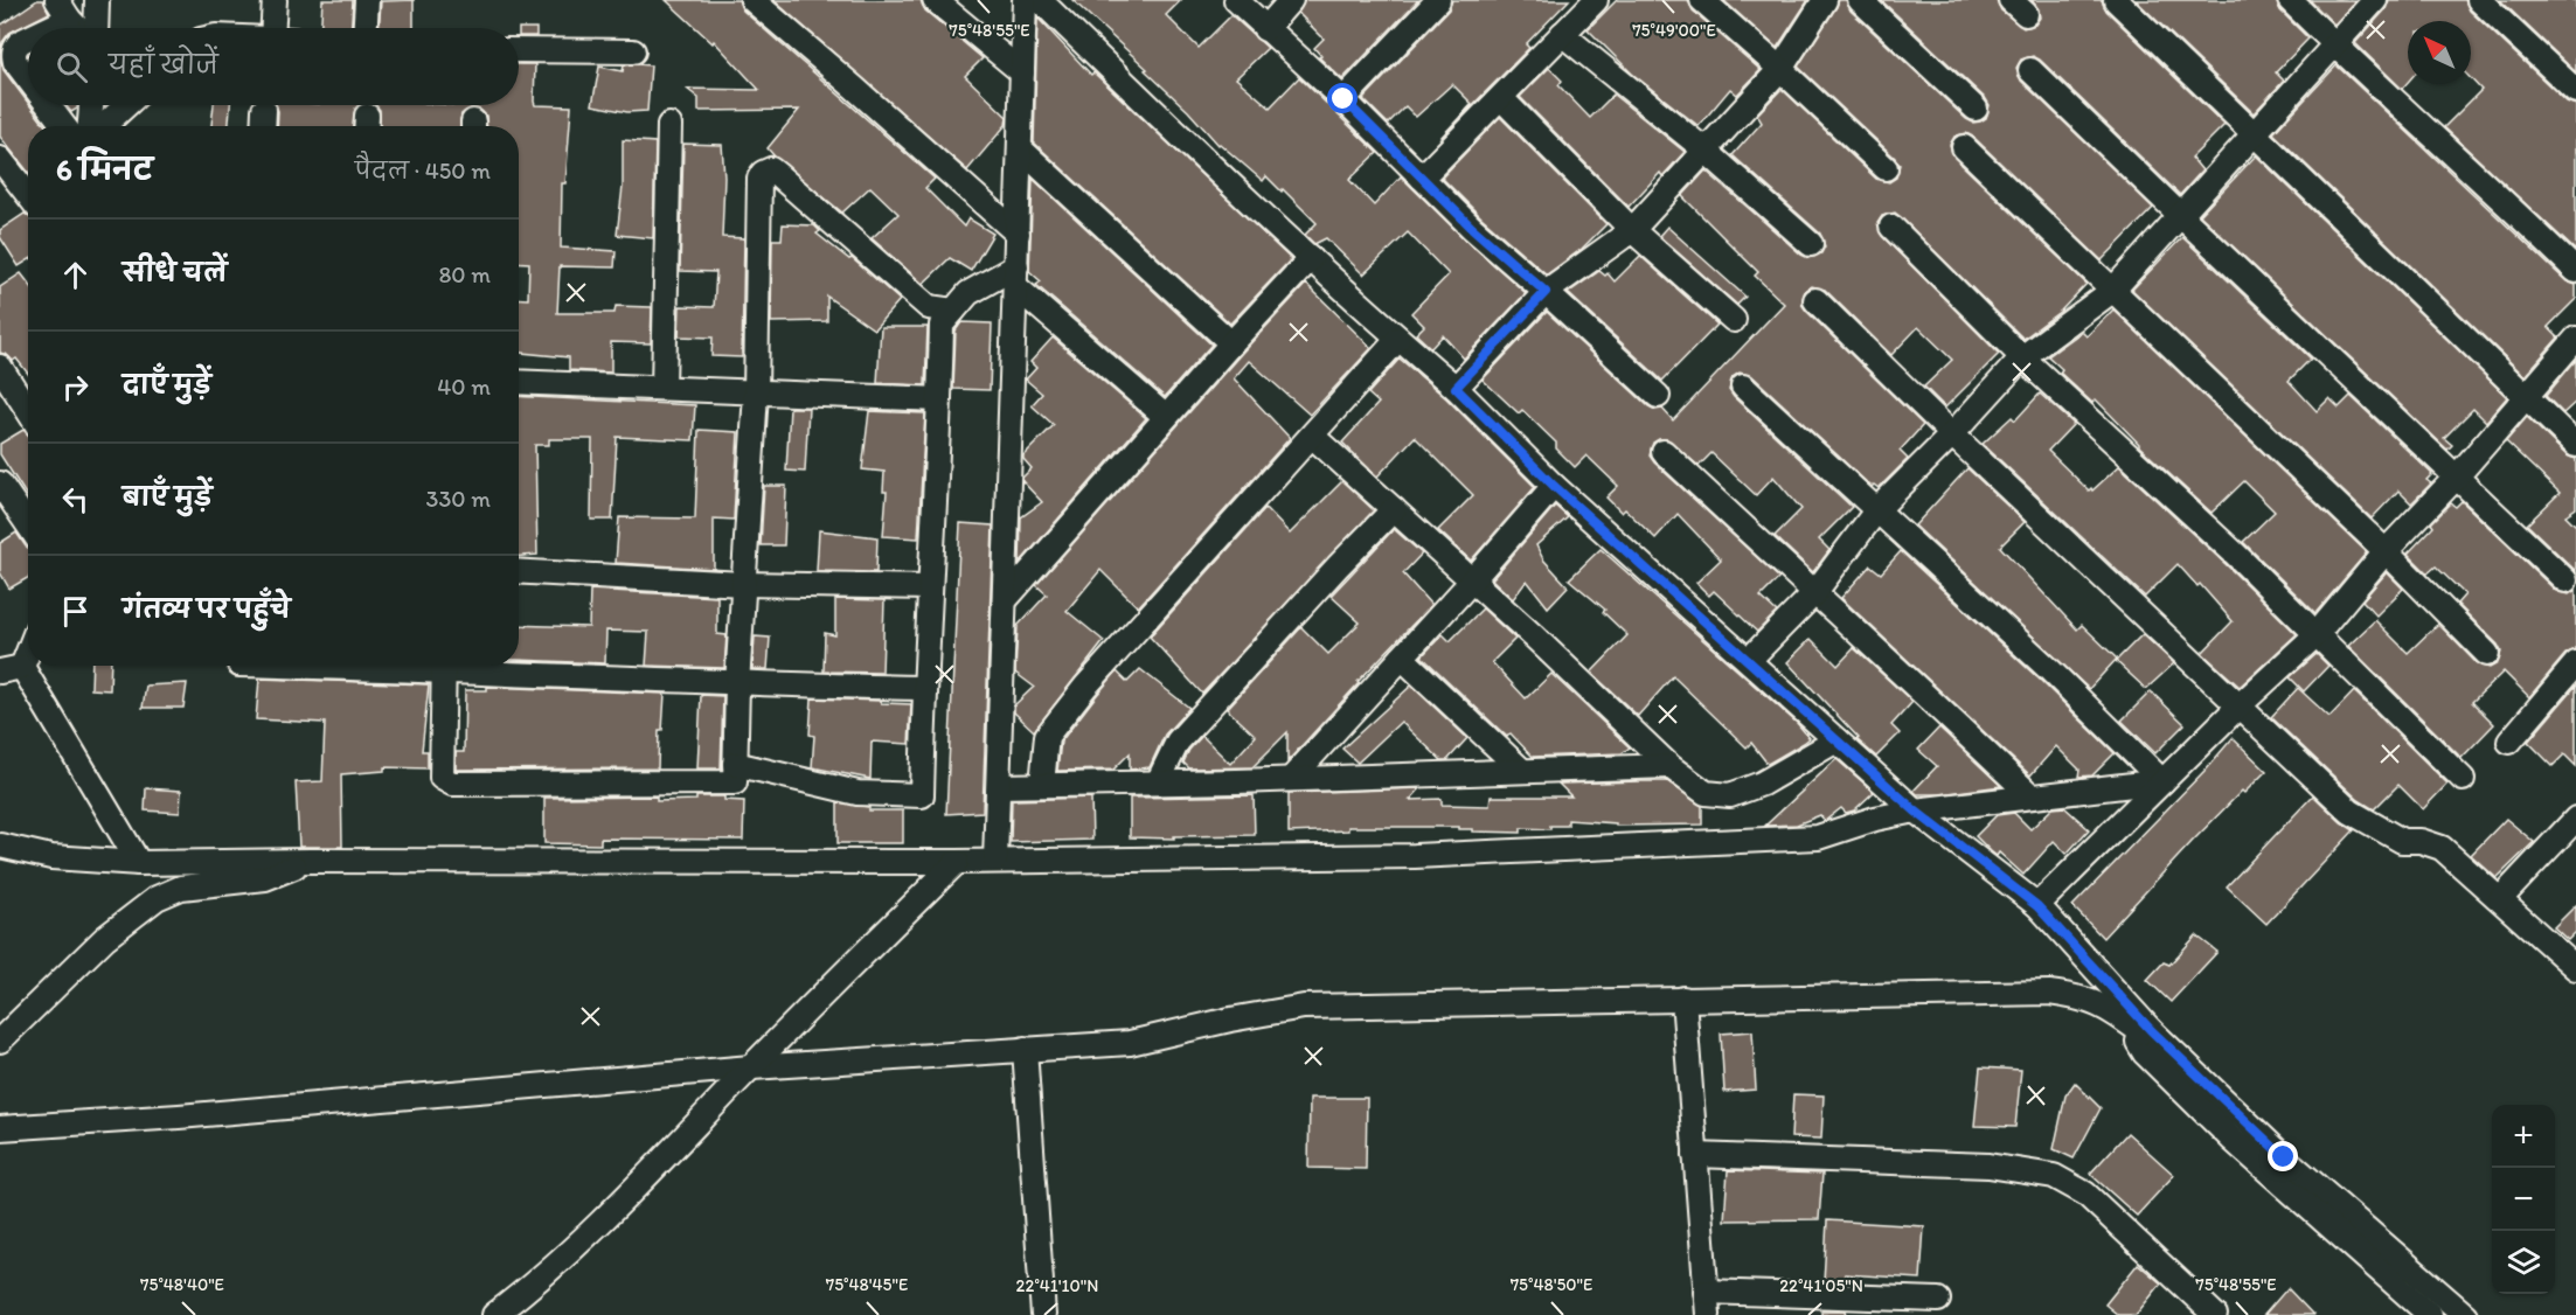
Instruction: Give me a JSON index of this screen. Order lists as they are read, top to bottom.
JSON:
{
  "north": "top left",
  "page": {
    "search": "यहाँ खोजें",
    "heading": ["6 मिनट", "पैदल · 450 m"],
    "list": [
      ["सीधे चलें", "80 m"],
      ["दाएँ मुड़ें", "40 m"],
      ["बाएँ मुड़ें", "330 m"],
      "गंतव्य पर पहुँचे"
    ],
    "map_buttons": ["+", "−"]
  },
  "coordinates": [
    "75°48'55\"E",
    "75°49'00\"E",
    "75°48'40\"E",
    "75°48'45\"E",
    "75°48'50\"E",
    "22°41'10\"N",
    "22°41'05\"N"
  ]
}
